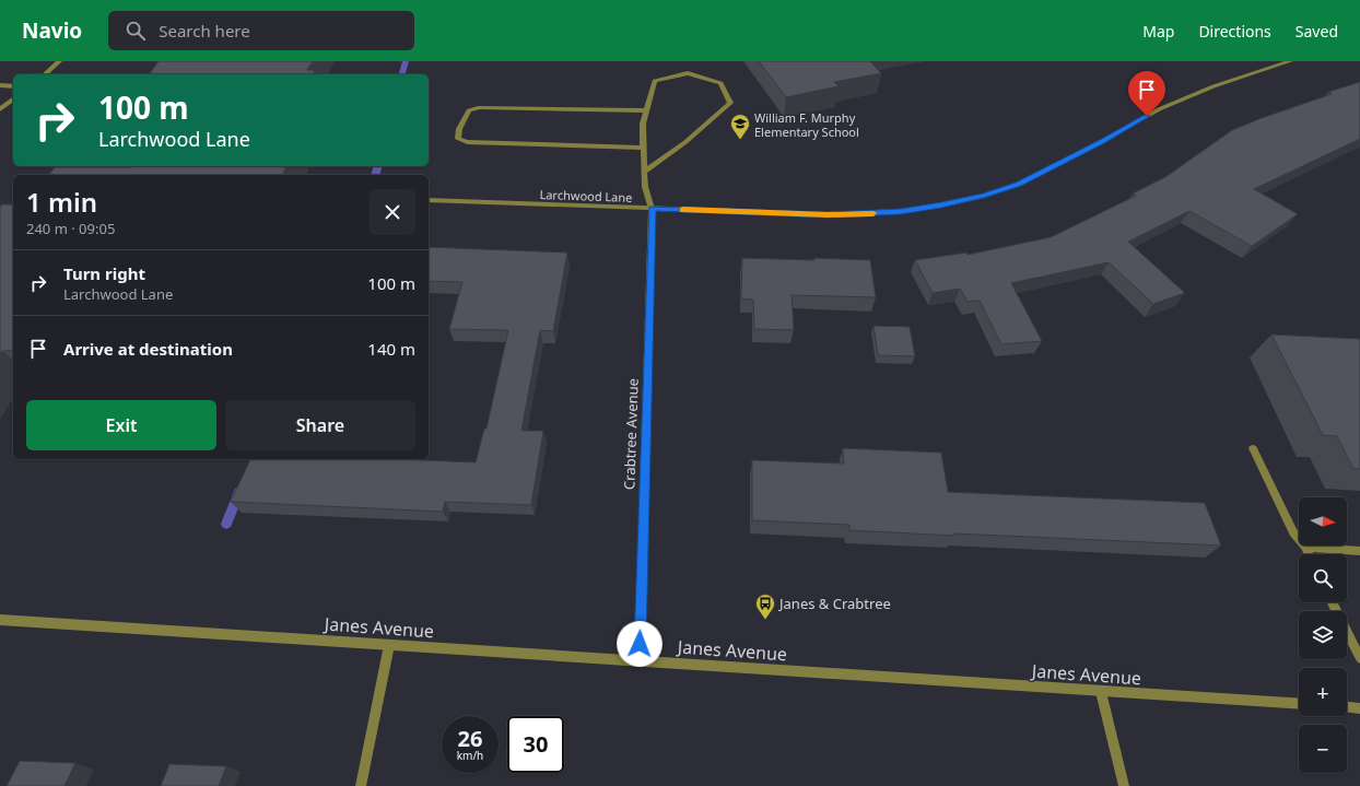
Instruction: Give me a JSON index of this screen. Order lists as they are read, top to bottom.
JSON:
{
  "streets": {
    "street": ["Larchwood Lane", "Crabtree Avenue", "Janes Avenue"]
  },
  "crossings": [
    ["Larchwood Lane", "Crabtree Avenue"],
    ["Crabtree Avenue", "Janes Avenue"]
  ],
  "places": {
    "school or university": ["William F. Murphy Elementary School"],
    "bus stop": ["Janes & Crabtree"]
  },
  "north": "right",
  "page": {
    "header": "Navio",
    "search": "Search here",
    "nav": ["Map", "Directions", "Saved"],
    "turn": ["100 m", "Larchwood Lane"],
    "heading": ["1 min", "240 m · 09:05"],
    "list": [
      {
        "name": "Turn right",
        "note": "Larchwood Lane",
        "value": "100 m"
      },
      {
        "name": "Arrive at destination",
        "value": "140 m"
      }
    ],
    "buttons": ["Exit", "Share"],
    "map_buttons": ["+", "−"],
    "speed": "26 km/h",
    "limit": "30"
  }
}
